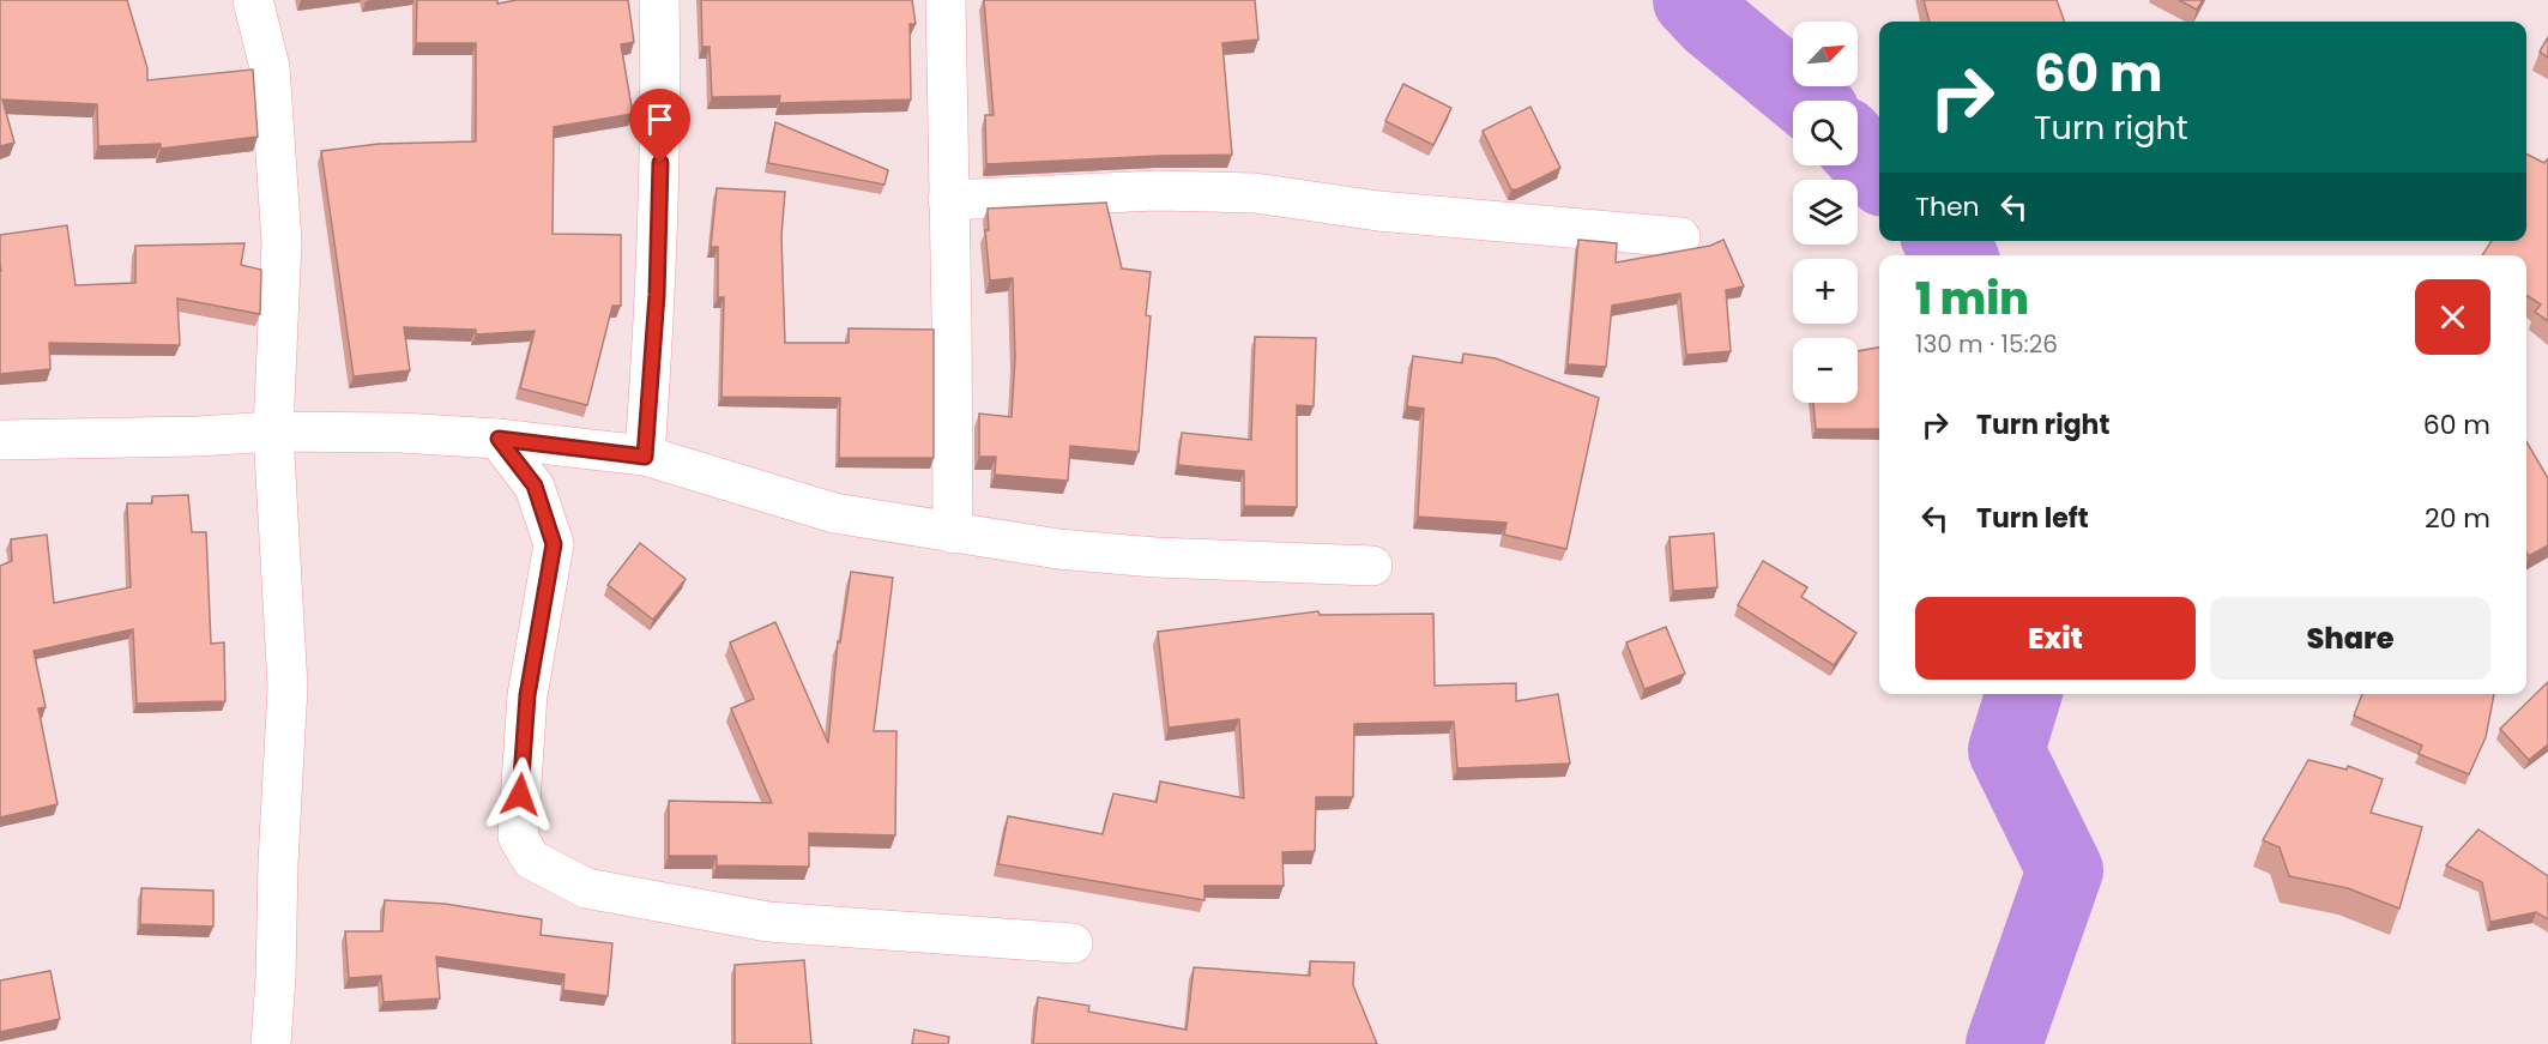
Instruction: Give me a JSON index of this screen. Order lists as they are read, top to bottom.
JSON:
{
  "north": "top right",
  "page": {
    "map_buttons": ["+", "−"],
    "turn": ["60 m", "Turn right"],
    "then": "Then",
    "heading": ["1 min", "130 m · 15:26"],
    "list": [
      {
        "name": "Turn right",
        "value": "60 m"
      },
      {
        "name": "Turn left",
        "value": "20 m"
      }
    ],
    "buttons": ["Exit", "Share"]
  }
}
